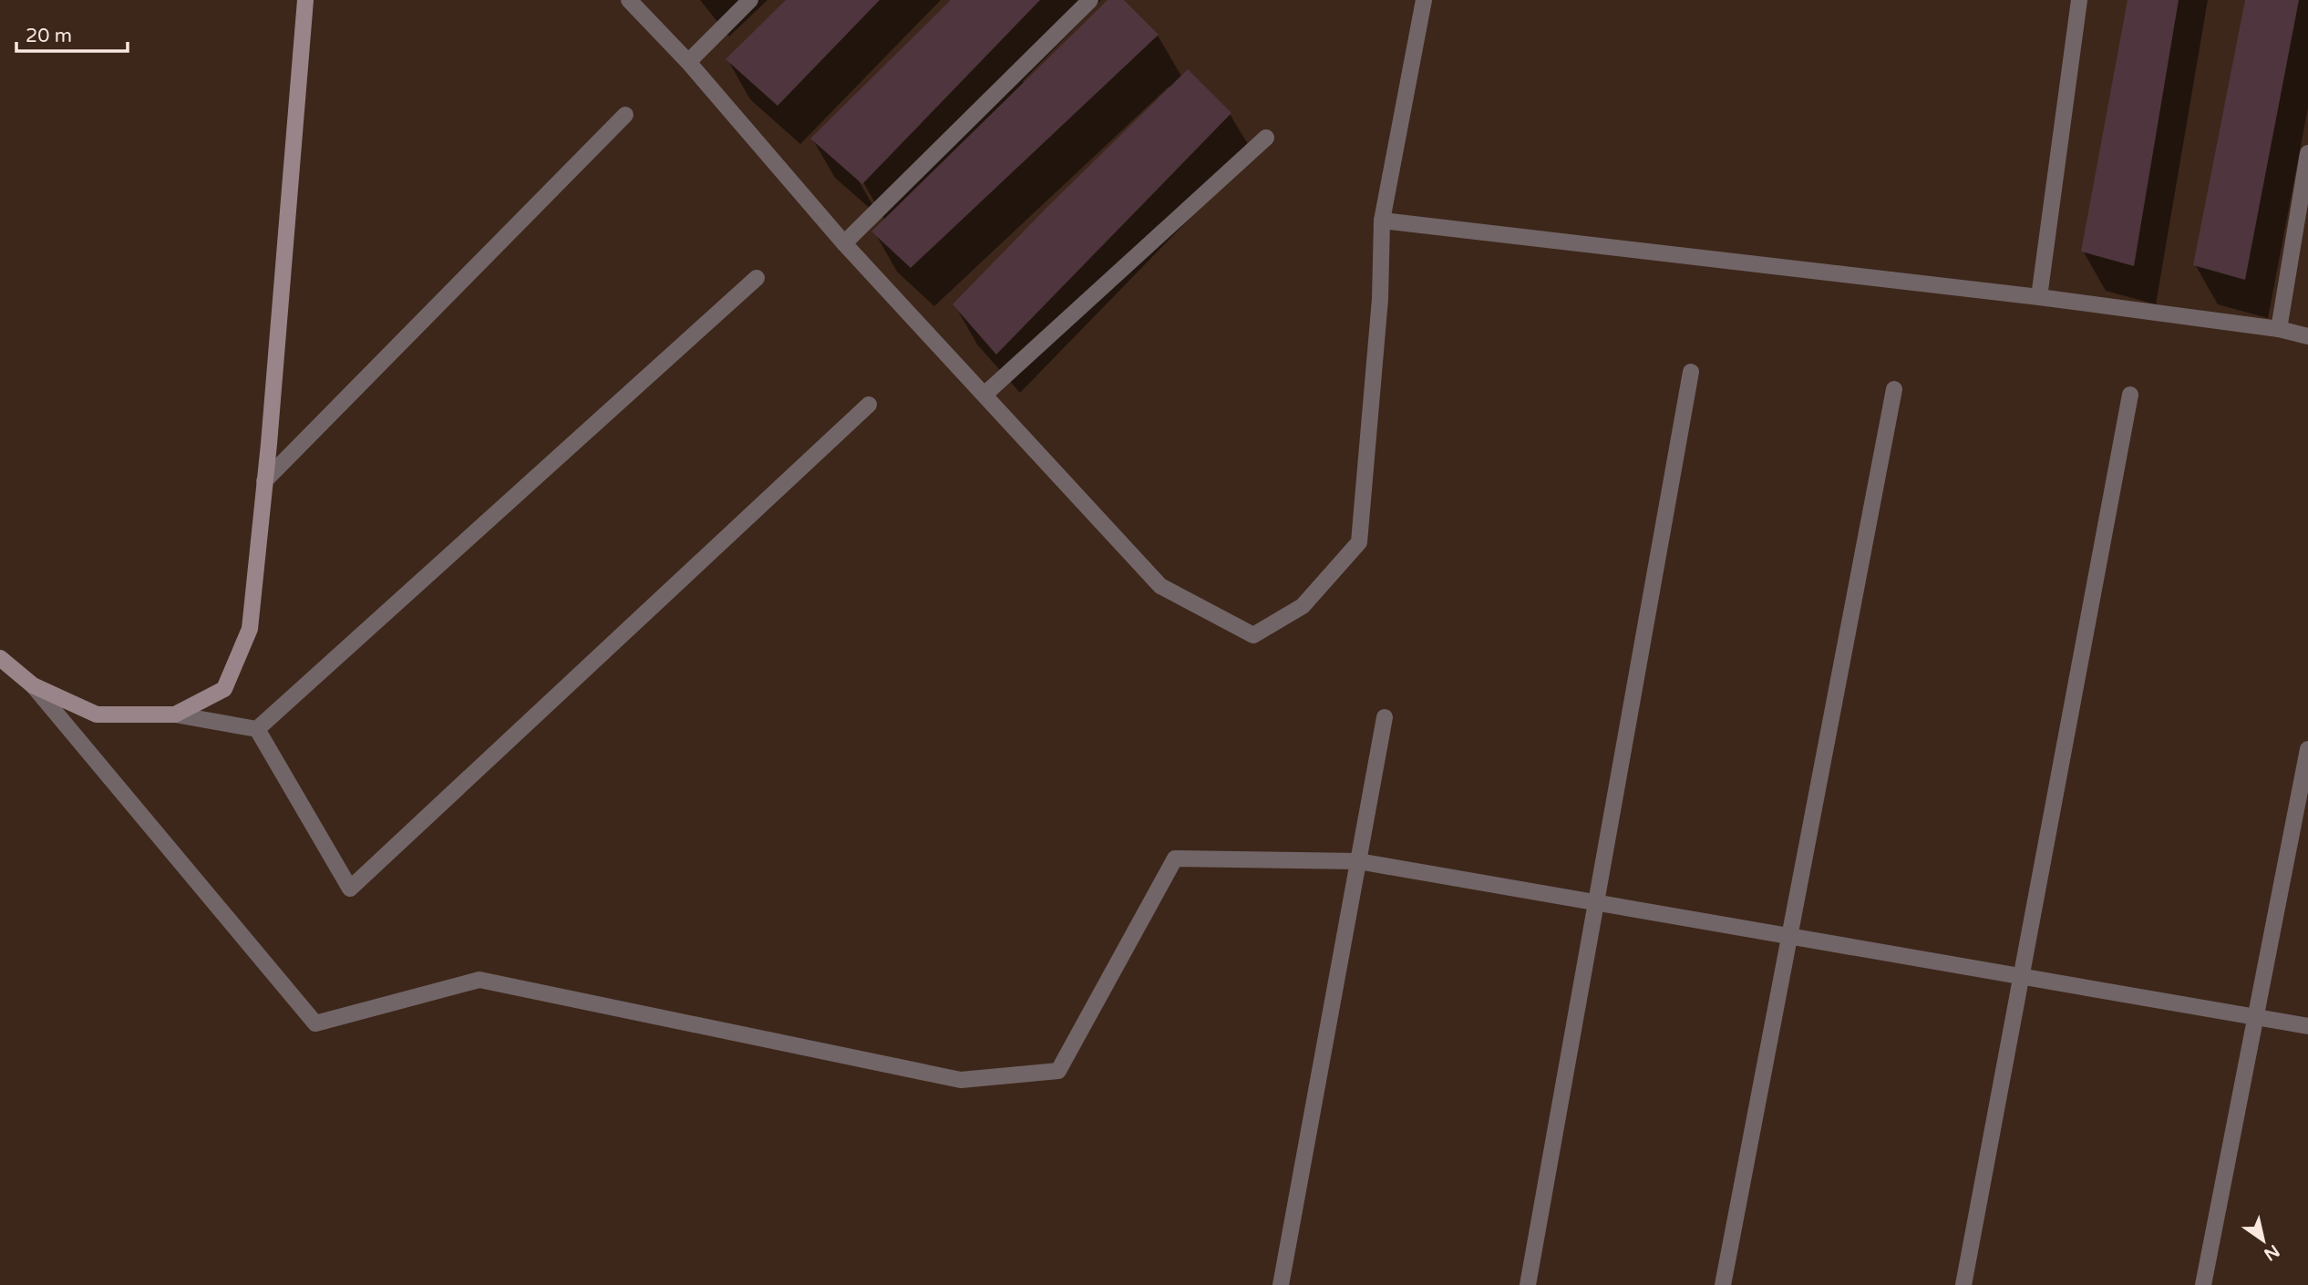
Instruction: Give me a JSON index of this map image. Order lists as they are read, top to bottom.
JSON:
{
  "scale_bar": "20 m",
  "north": "bottom right"
}
